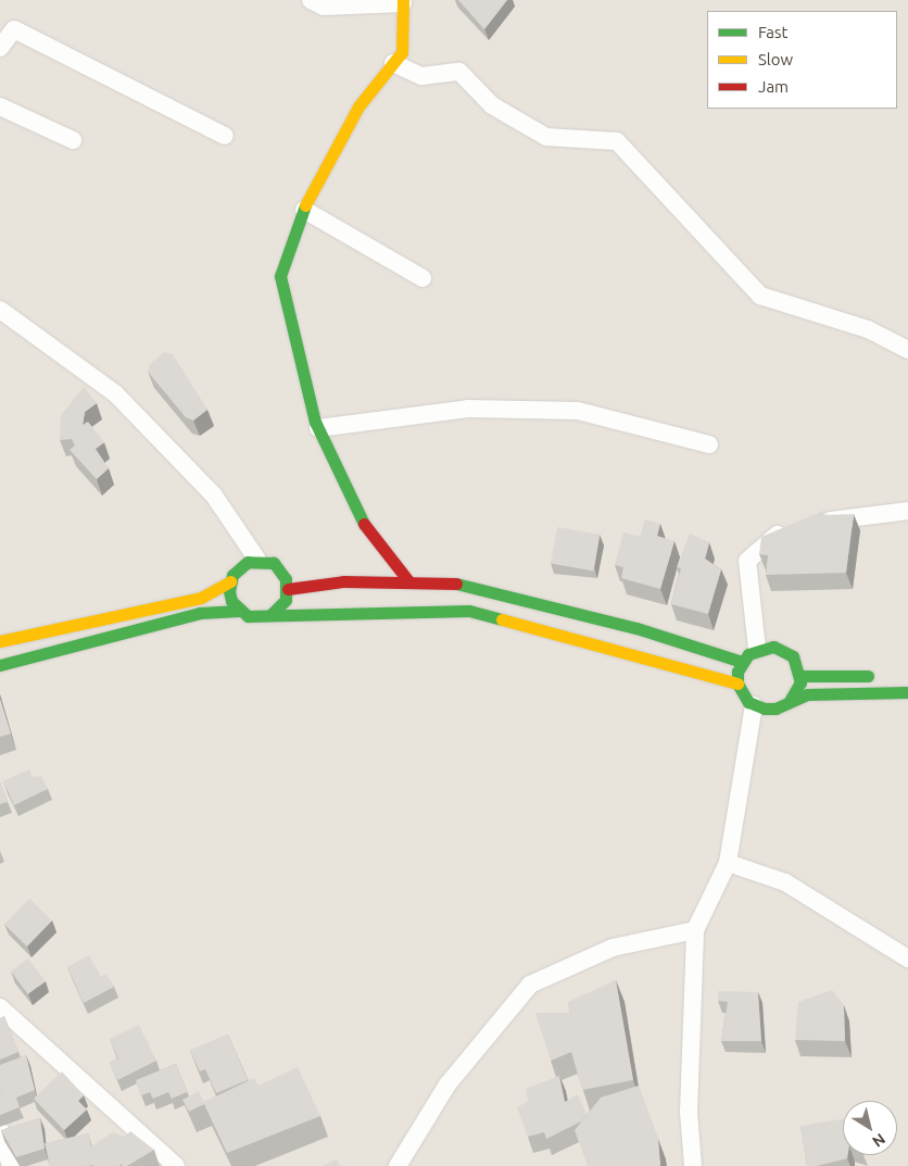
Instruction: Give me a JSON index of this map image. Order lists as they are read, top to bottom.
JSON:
{
  "legend": ["Fast", "Slow", "Jam"],
  "north": "bottom right"
}
